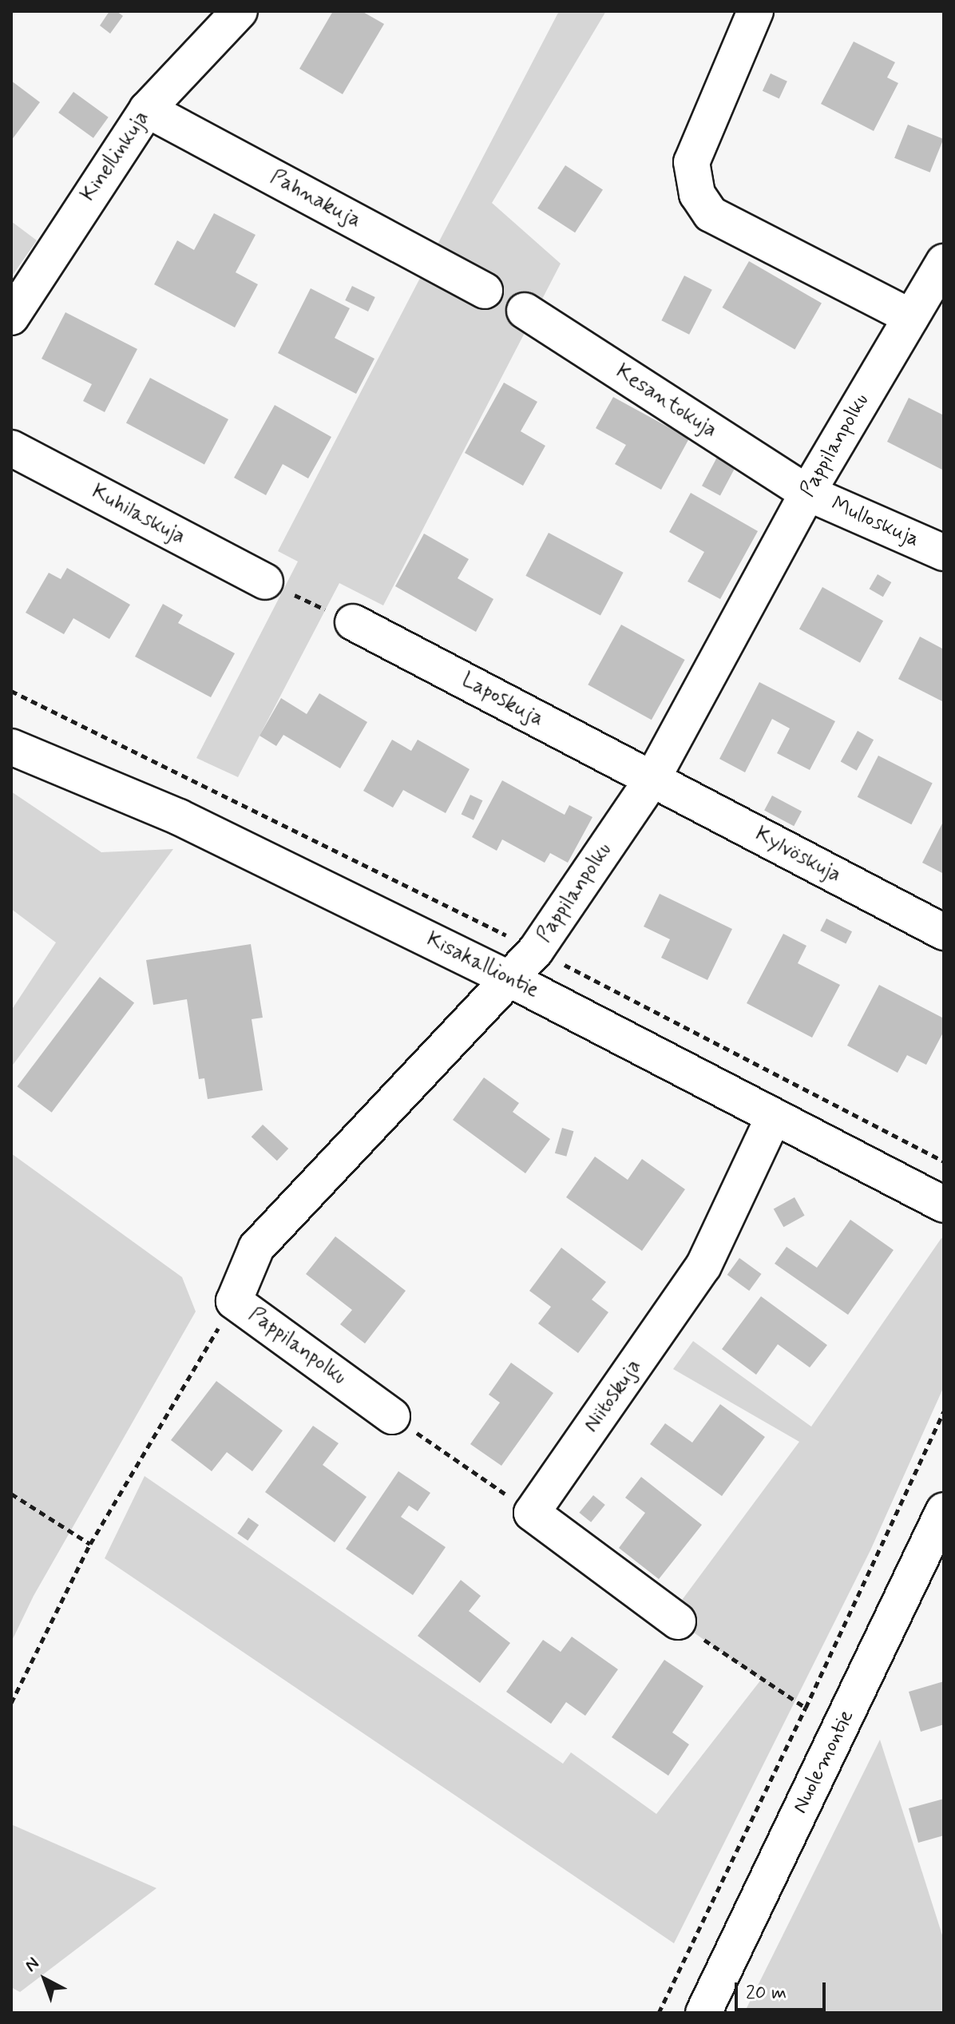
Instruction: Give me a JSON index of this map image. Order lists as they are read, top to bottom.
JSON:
{
  "streets": {
    "street": [
      "Kinellinkuja",
      "Pahnakuja",
      "Kesantokuja",
      "Pappilanpolku",
      "Kuhilaskuja",
      "Mulloskuja",
      "Laposkuja",
      "Kylvöskuja",
      "Kisakalliontie",
      "Niitoskuja",
      "Nuolemontie"
    ]
  },
  "crossings": [
    ["Kinellinkuja", "Pahnakuja"],
    ["Kesantokuja", "Pappilanpolku"],
    ["Kesantokuja", "Mulloskuja"],
    ["Pappilanpolku", "Mulloskuja"],
    ["Pappilanpolku", "Laposkuja"],
    ["Pappilanpolku", "Kylvöskuja"],
    ["Pappilanpolku", "Kisakalliontie"],
    ["Laposkuja", "Kylvöskuja"],
    ["Kisakalliontie", "Niitoskuja"]
  ],
  "scale_bar": "20 m",
  "north": "top left"
}
